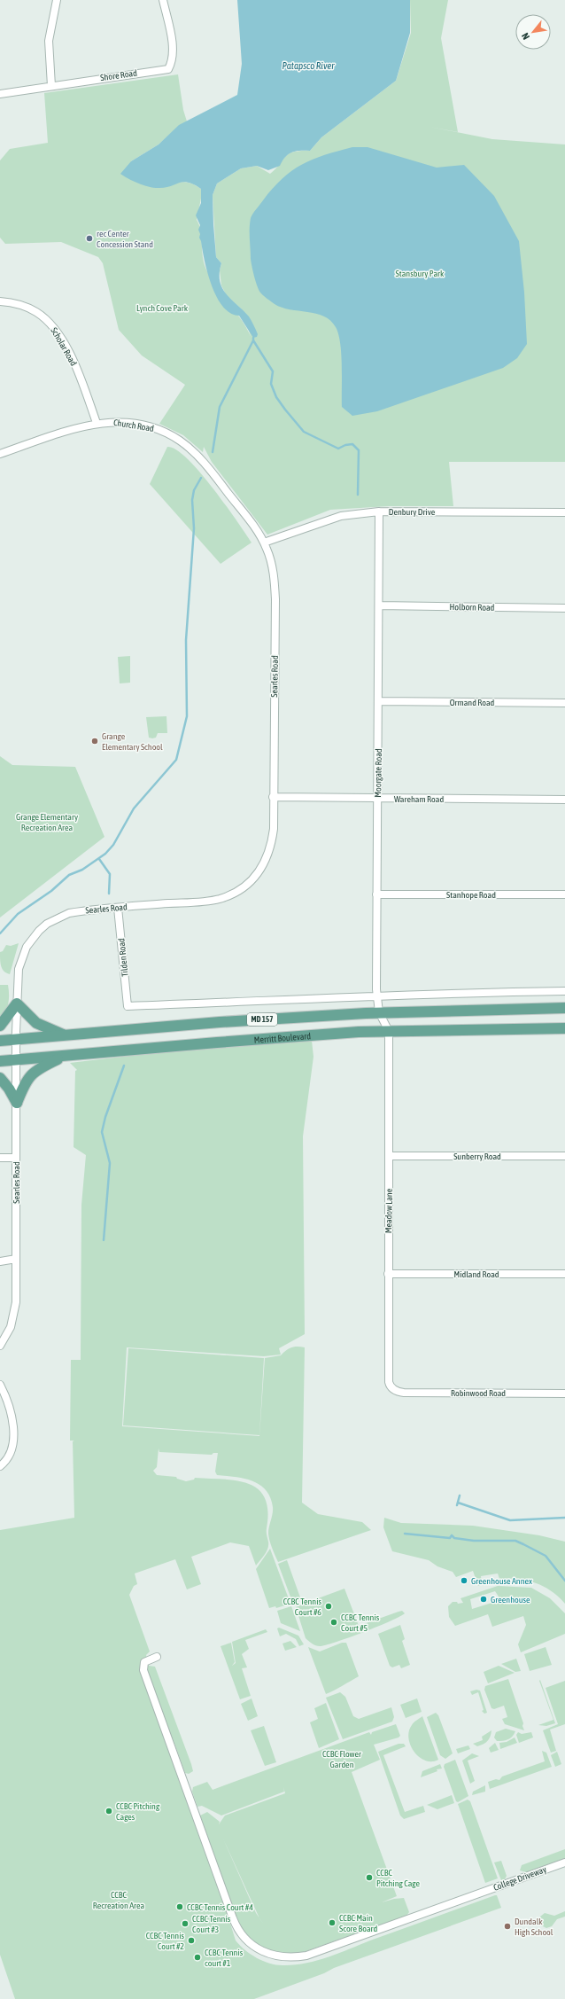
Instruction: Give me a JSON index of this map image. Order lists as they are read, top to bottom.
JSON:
{
  "streets": {
    "main road": ["MD 157", "Merritt Boulevard"],
    "street": [
      "Shore Road",
      "Scholar Road",
      "Church Road",
      "Denbury Drive",
      "Holborn Road",
      "Searles Road",
      "Ormand Road",
      "Moorgate Road",
      "Wareham Road",
      "Stanhope Road",
      "Tilden Road",
      "Sunberry Road",
      "Meadow Lane",
      "Midland Road",
      "Robinwood Road",
      "College Driveway"
    ]
  },
  "crossings": [
    ["Scholar Road", "Church Road"],
    ["Church Road", "Denbury Drive"],
    ["Church Road", "Searles Road"],
    ["Denbury Drive", "Searles Road"],
    ["Denbury Drive", "Moorgate Road"],
    ["Holborn Road", "Moorgate Road"],
    ["Searles Road", "Wareham Road"],
    ["Searles Road", "Tilden Road"],
    ["Searles Road", "MD 157"],
    ["Searles Road", "Merritt Boulevard"],
    ["Ormand Road", "Moorgate Road"],
    ["Moorgate Road", "Wareham Road"],
    ["Moorgate Road", "Stanhope Road"],
    ["Moorgate Road", "Tilden Road"],
    ["Moorgate Road", "MD 157"],
    ["Moorgate Road", "Merritt Boulevard"],
    ["Moorgate Road", "Meadow Lane"],
    ["Merritt Boulevard", "Meadow Lane"],
    ["Sunberry Road", "Meadow Lane"],
    ["Meadow Lane", "Midland Road"],
    ["Meadow Lane", "Robinwood Road"]
  ],
  "water": ["Patapsco River"],
  "parks": [
    "Stansbury Park",
    "Lynch Cove Park",
    "Grange Elementary Recreation Area",
    "CCBC Flower Garden",
    "CCBC Recreation Area"
  ],
  "places": [
    "rec Center Concession Stand",
    "Grange Elementary School",
    "Greenhouse Annex",
    "Greenhouse",
    "CCBC Tennis Court #6",
    "CCBC Tennis Court #5",
    "CCBC Pitching Cages",
    "CCBC Pitching Cage",
    "CCBC Tennis Court #4",
    "CCBC Main Score Board",
    "CCBC Tennis Court #3",
    "Dundalk High School",
    "CCBC Tennis Court #2",
    "CCBC Tennis court #1"
  ],
  "north": "bottom left"
}
